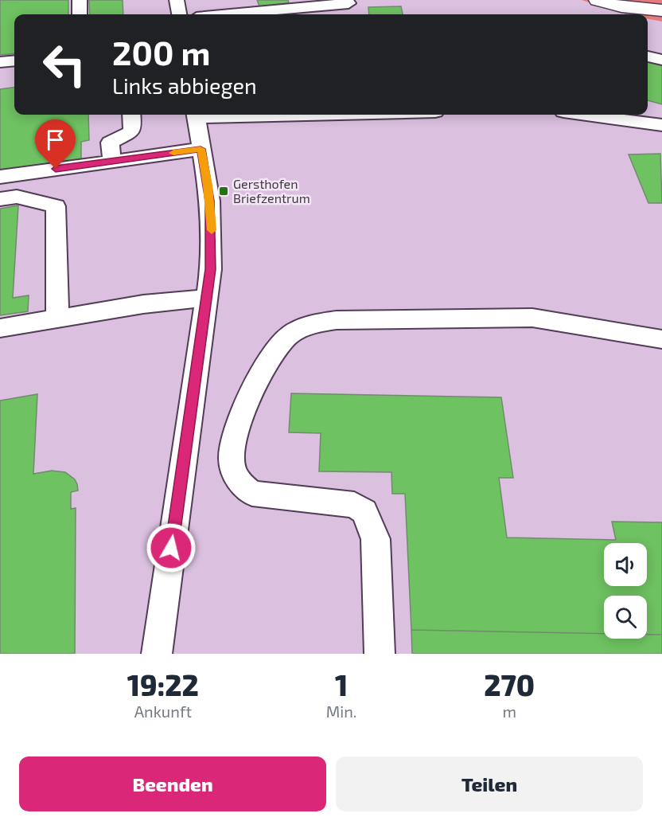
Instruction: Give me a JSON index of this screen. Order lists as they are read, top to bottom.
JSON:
{
  "places": {
    "transit": ["Gersthofen Briefzentrum"]
  },
  "page": {
    "turn": ["200 m", "Links abbiegen"],
    "eta": [
      "19:22",
      "Ankunft",
      "1",
      "Min.",
      "270",
      "m"
    ],
    "buttons": ["Beenden", "Teilen"]
  }
}
